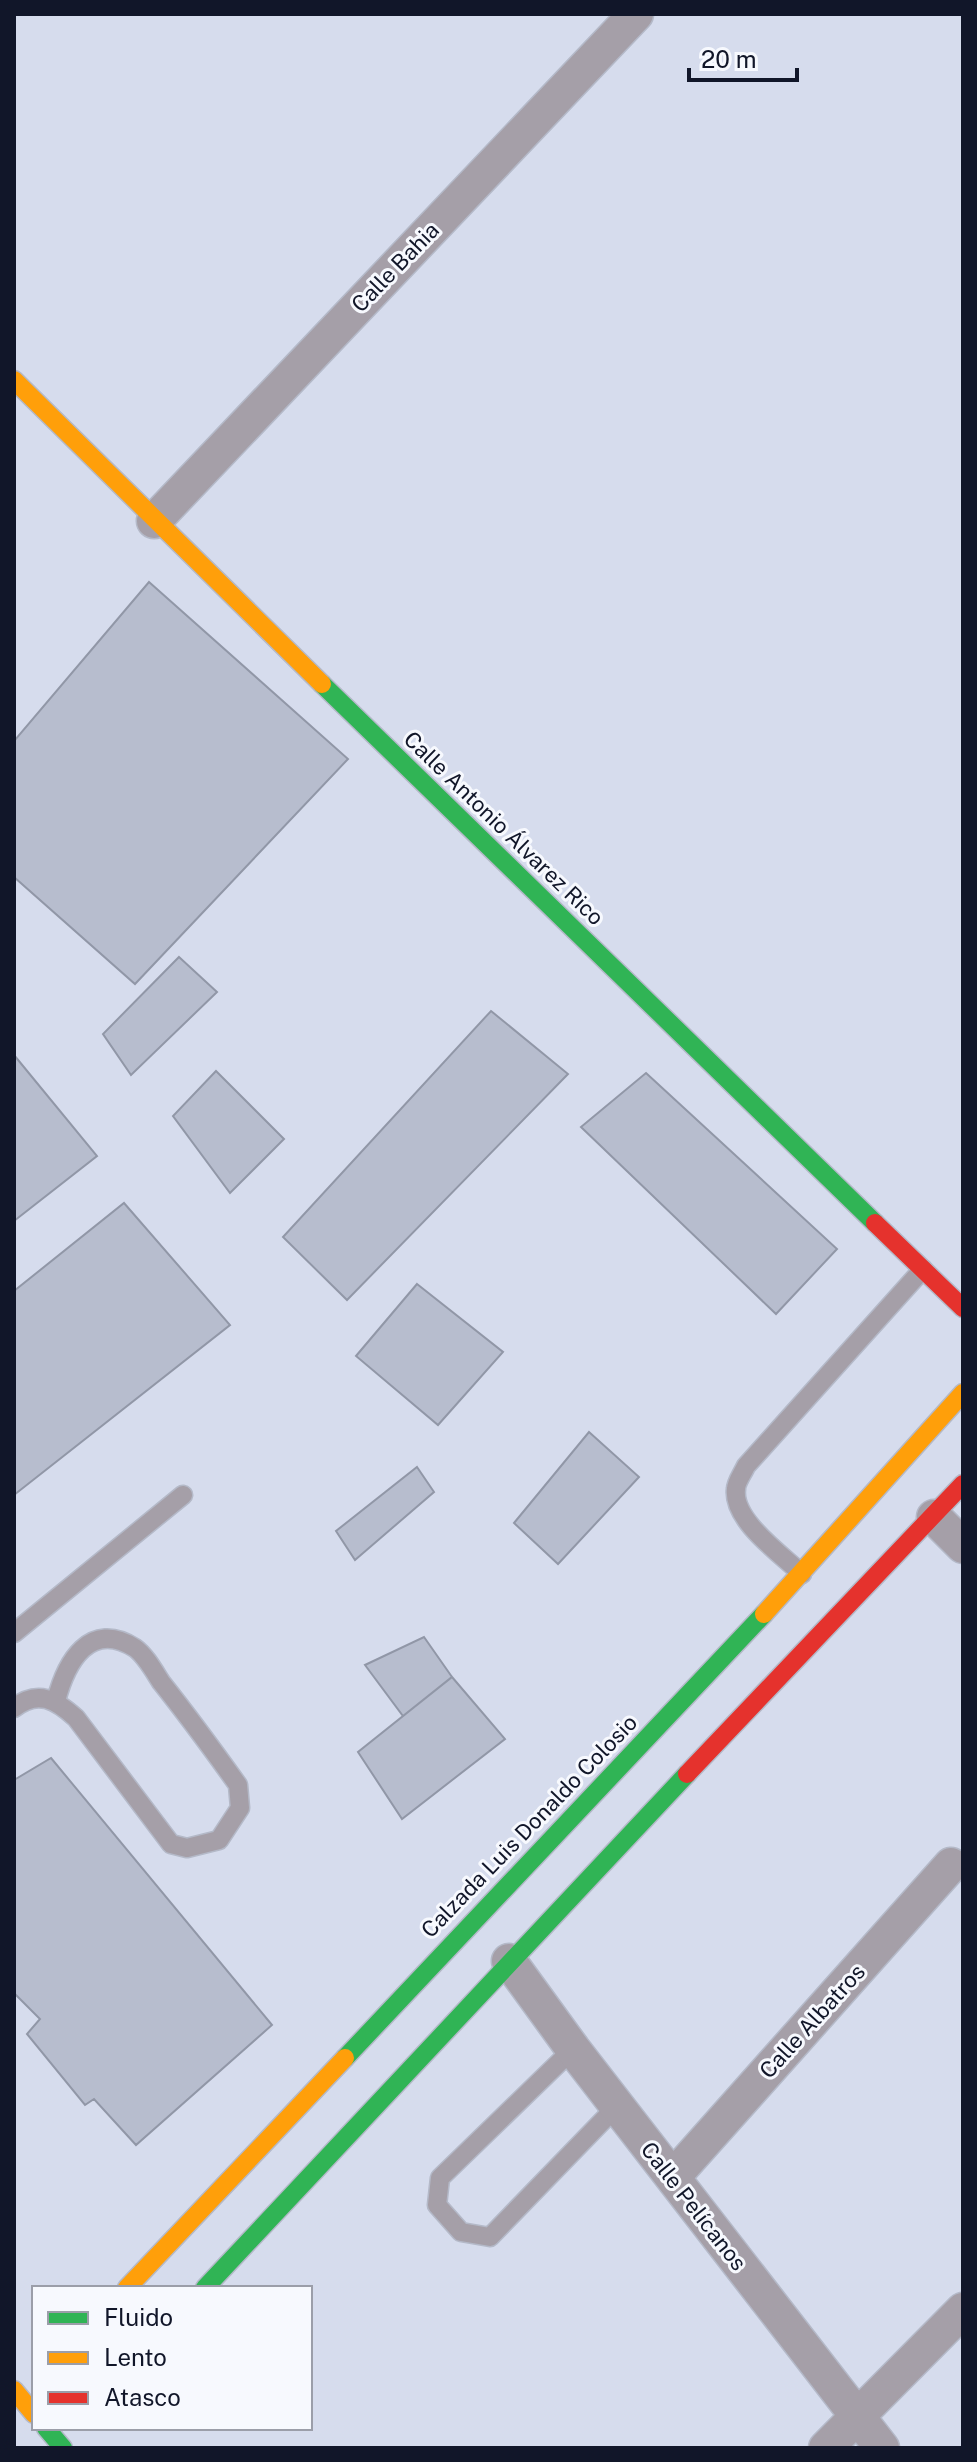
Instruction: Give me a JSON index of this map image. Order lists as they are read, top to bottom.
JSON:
{
  "streets": {
    "main road": ["Calle Antonio Álvarez Rico", "Calzada Luis Donaldo Colosio"],
    "street": ["Calle Bahia", "Calle Albatros", "Calle Pelícanos"]
  },
  "crossings": [
    ["Calle Bahia", "Calle Antonio Álvarez Rico"],
    ["Calle Albatros", "Calle Pelícanos"]
  ],
  "legend": ["Fluido", "Lento", "Atasco"],
  "scale_bar": "20 m"
}
